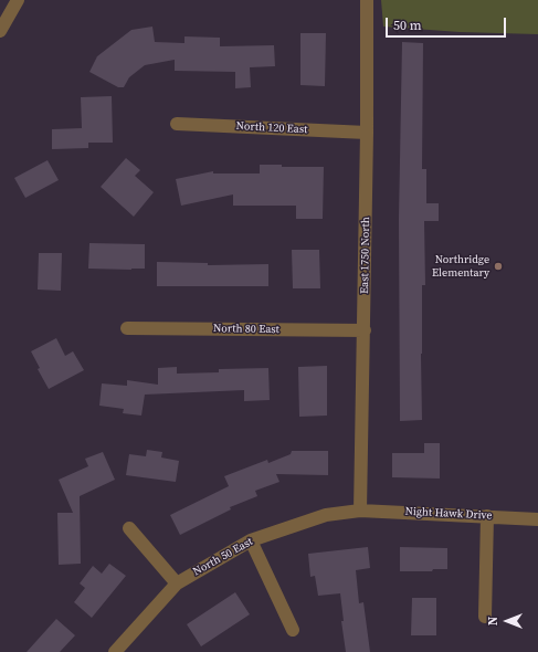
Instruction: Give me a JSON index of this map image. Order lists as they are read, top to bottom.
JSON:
{
  "streets": {
    "street": [
      "North 120 East",
      "East 1750 North",
      "North 80 East",
      "Night Hawk Drive",
      "North 50 East"
    ]
  },
  "crossings": [
    ["North 120 East", "East 1750 North"],
    ["East 1750 North", "North 80 East"],
    ["East 1750 North", "Night Hawk Drive"],
    ["East 1750 North", "North 50 East"],
    ["Night Hawk Drive", "North 50 East"]
  ],
  "places": ["Northridge Elementary"],
  "scale_bar": "50 m",
  "north": "left"
}
